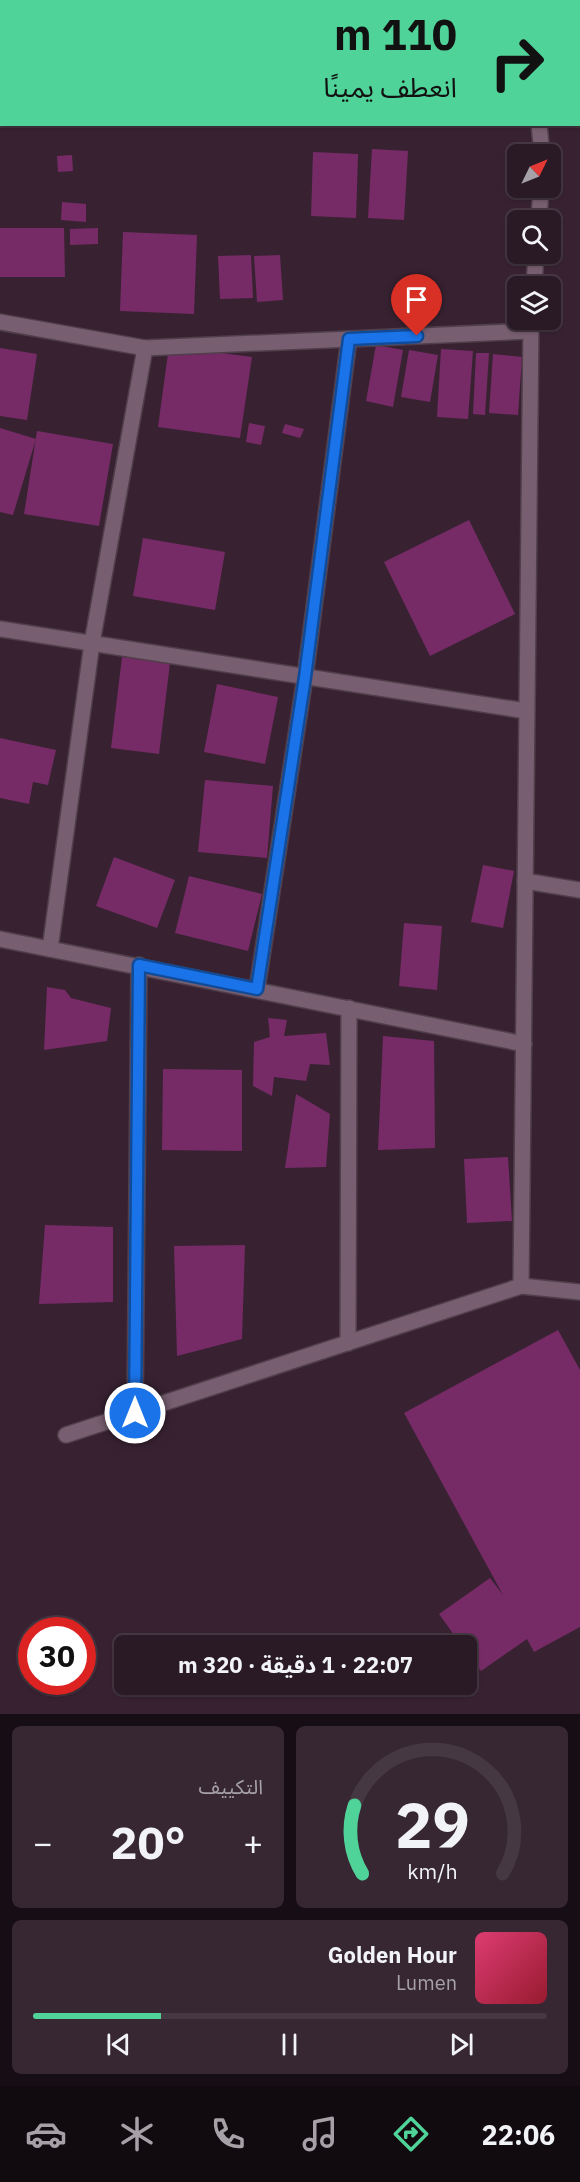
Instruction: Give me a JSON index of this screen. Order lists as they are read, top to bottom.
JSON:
{
  "north": "top right",
  "page": {
    "turn": ["110 m", "انعطف يمينًا"],
    "limit": "30",
    "trip": "22:07 · 1 دقيقة · 320 m",
    "tile": "التكييف",
    "heat": ["−", "20°", "+"],
    "song": ["Golden Hour", "Lumen"],
    "tabs": "22:06",
    "gauge": ["29", "km/h"]
  }
}
